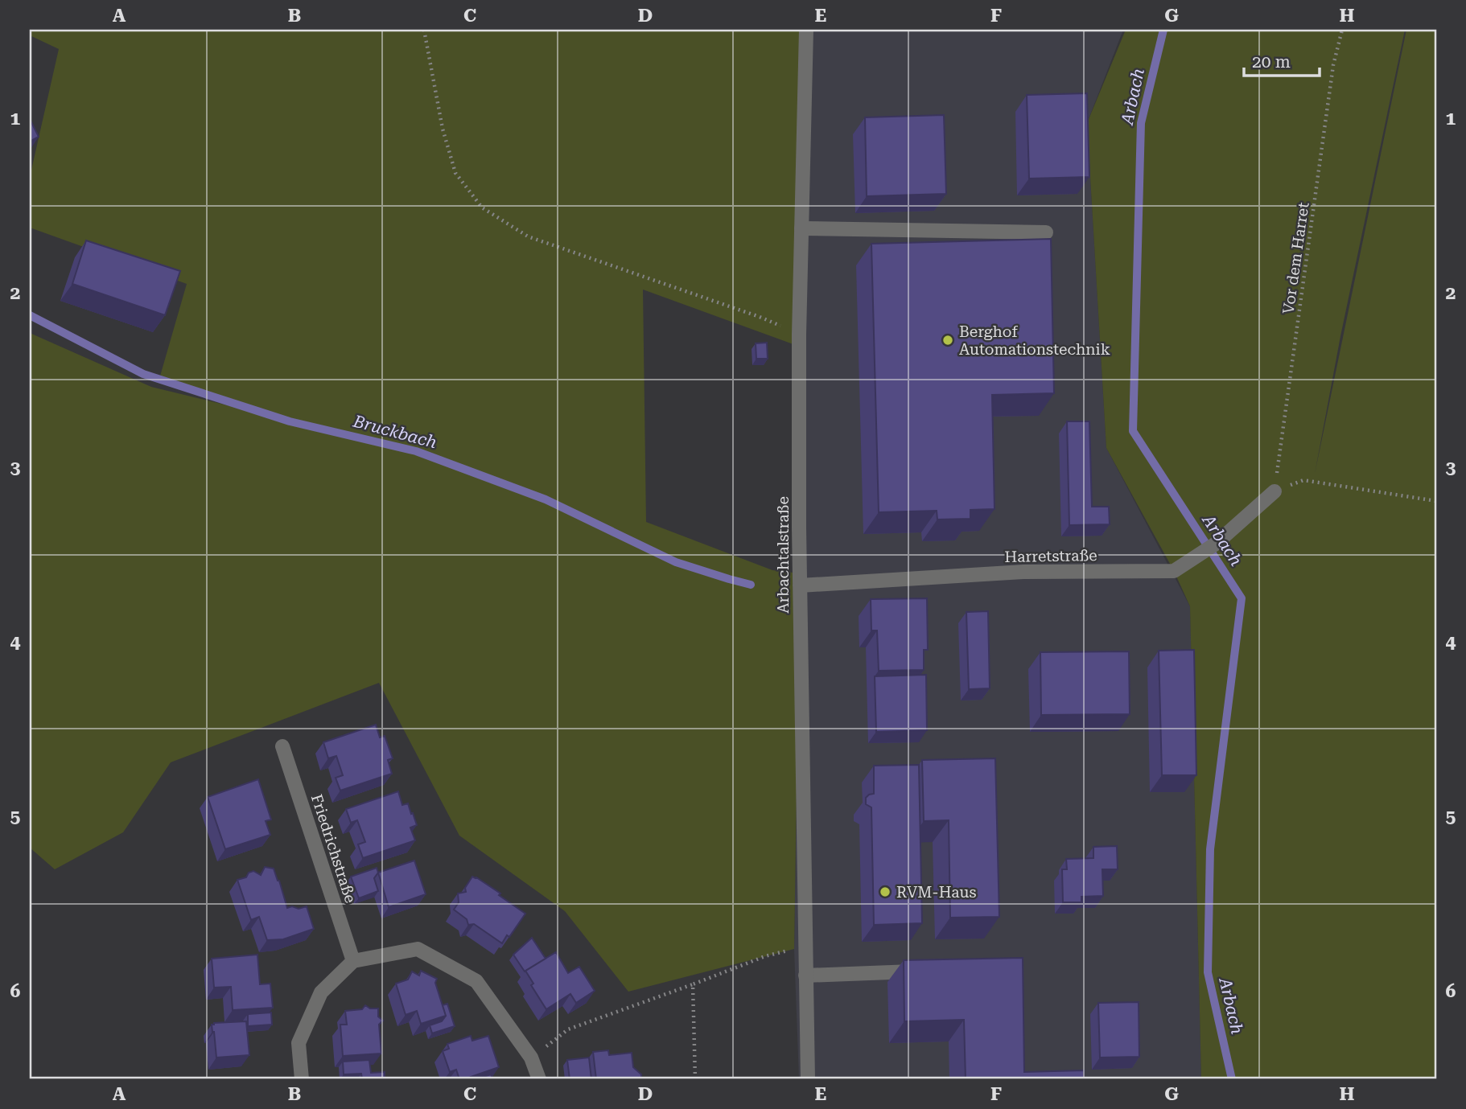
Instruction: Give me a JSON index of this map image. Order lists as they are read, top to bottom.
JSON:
{
  "streets": {
    "street": ["Arbachtalstraße", "Harretstraße", "Friedrichstraße"],
    "path": ["Vor dem Harret"]
  },
  "crossings": [
    ["Vor dem Harret", "Harretstraße"],
    ["Arbachtalstraße", "Harretstraße"]
  ],
  "water": ["Arbach", "Bruckbach"],
  "places": ["Berghof Automationstechnik", "RVM-Haus"],
  "scale_bar": "20 m",
  "grid": {
    "columns": [
      "A",
      "B",
      "C",
      "D",
      "E",
      "F",
      "G",
      "H"
    ],
    "rows": [
      "1",
      "2",
      "3",
      "4",
      "5",
      "6"
    ]
  }
}
